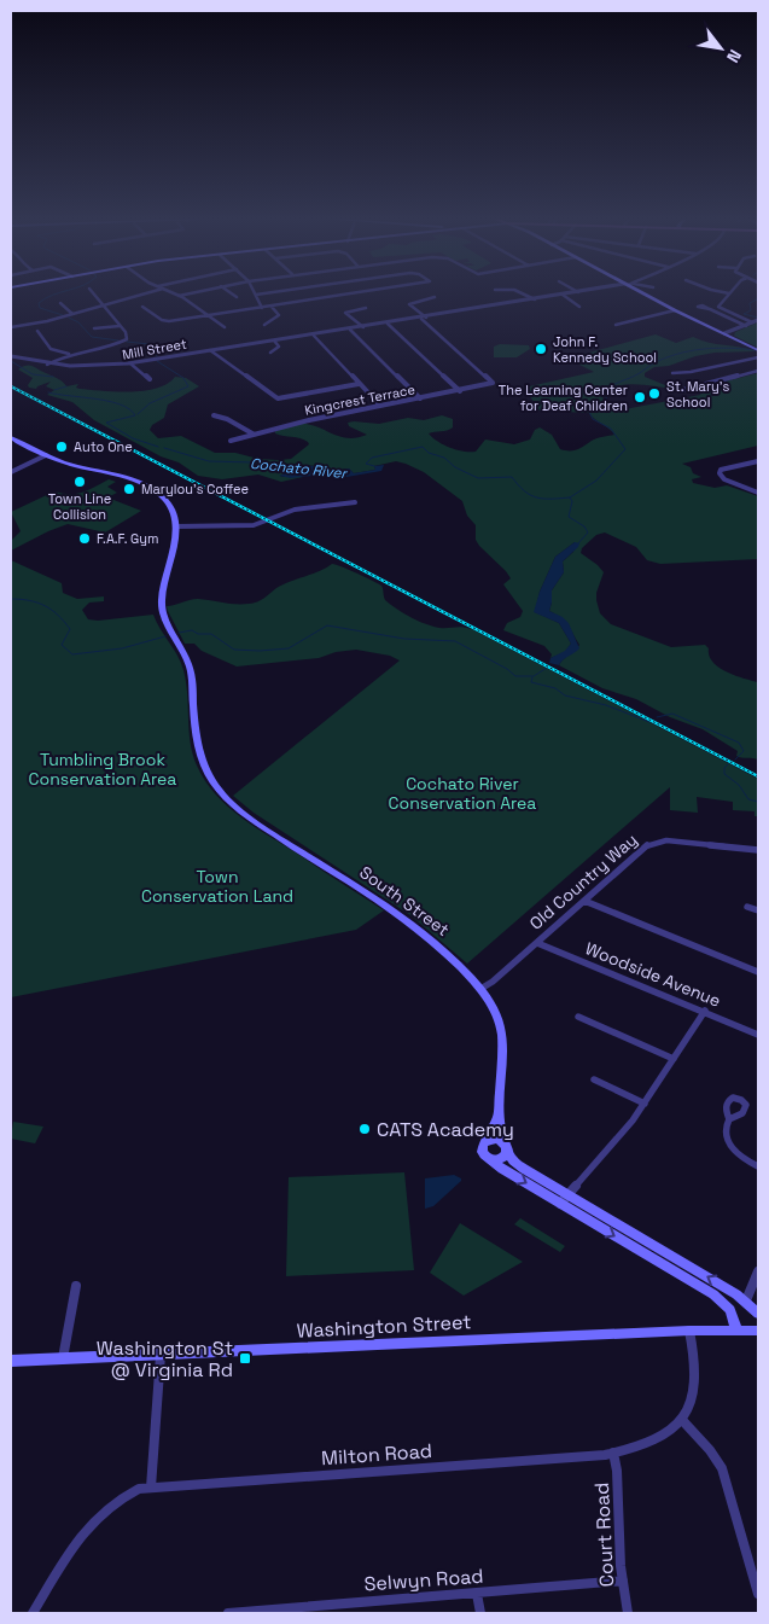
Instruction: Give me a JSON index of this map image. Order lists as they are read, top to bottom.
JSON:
{
  "streets": {
    "main road": ["South Street", "Washington Street"],
    "street": [
      "Mill Street",
      "Kingcrest Terrace",
      "Old Country Way",
      "Woodside Avenue",
      "Milton Road",
      "Court Road",
      "Selwyn Road"
    ]
  },
  "crossings": [
    ["Mill Street", "Kingcrest Terrace"],
    ["Old Country Way", "South Street"],
    ["Old Country Way", "Woodside Avenue"],
    ["Milton Road", "Court Road"],
    ["Court Road", "Selwyn Road"]
  ],
  "water": ["Cochato River"],
  "parks": ["Tumbling Brook Conservation Area", "Cochato River Conservation Area", "Town Conservation Land"],
  "places": {
    "other": [
      "John F. Kennedy School",
      "St. Mary's School",
      "The Learning Center for Deaf Children",
      "Auto One",
      "Town Line Collision",
      "Marylou's Coffee",
      "F.A.F. Gym",
      "CATS Academy"
    ],
    "transit": ["Washington St @ Virginia Rd"]
  },
  "north": "bottom right"
}
